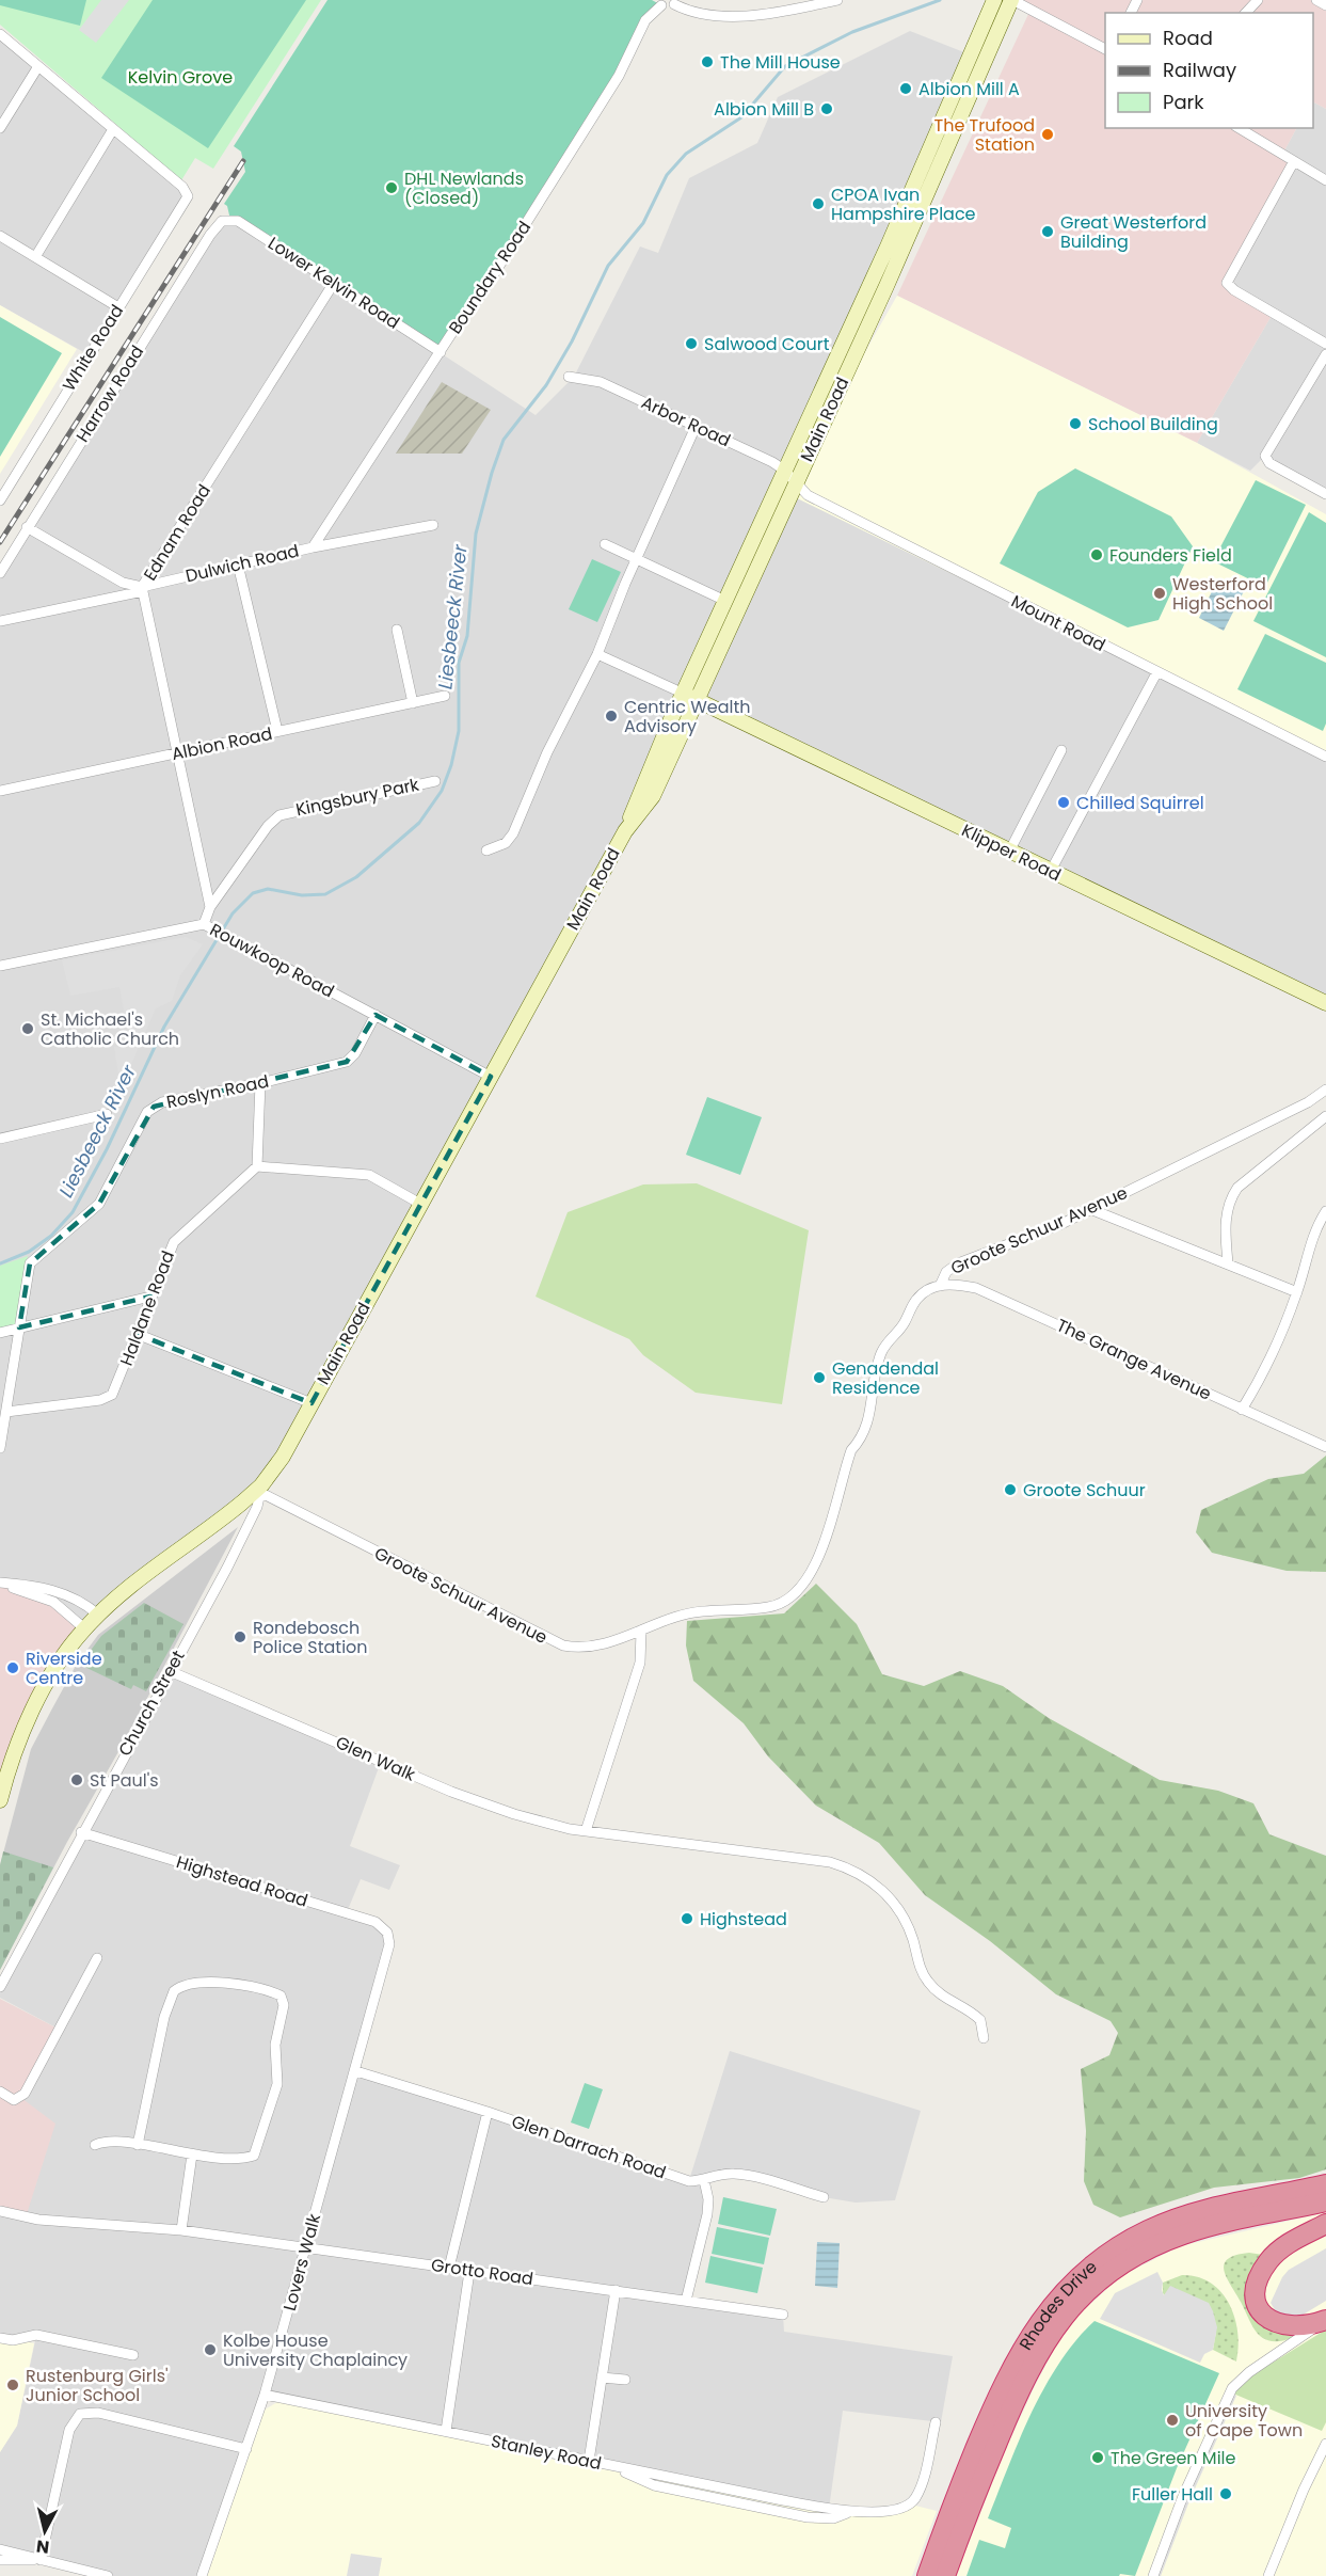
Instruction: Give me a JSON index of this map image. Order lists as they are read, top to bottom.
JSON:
{
  "streets": {
    "highway": ["Rhodes Drive"],
    "main road": ["Main Road", "Klipper Road"],
    "street": [
      "Boundary Road",
      "Lower Kelvin Road",
      "White Road",
      "Harrow Road",
      "Arbor Road",
      "Ednam Road",
      "Dulwich Road",
      "Mount Road",
      "Albion Road",
      "Kingsbury Park",
      "Rouwkoop Road",
      "Roslyn Road",
      "Groote Schuur Avenue",
      "Haldane Road",
      "The Grange Avenue",
      "Church Street",
      "Glen Walk",
      "Highstead Road",
      "Glen Darrach Road",
      "Lovers Walk",
      "Grotto Road",
      "Stanley Road"
    ]
  },
  "crossings": [
    ["Boundary Road", "Lower Kelvin Road"],
    ["Boundary Road", "Dulwich Road"],
    ["Lower Kelvin Road", "Harrow Road"],
    ["Lower Kelvin Road", "Ednam Road"],
    ["Main Road", "Arbor Road"],
    ["Main Road", "Mount Road"],
    ["Main Road", "Klipper Road"],
    ["Main Road", "Rouwkoop Road"],
    ["Main Road", "Groote Schuur Avenue"],
    ["Main Road", "Church Street"],
    ["Arbor Road", "Mount Road"],
    ["Ednam Road", "Dulwich Road"],
    ["Ednam Road", "Albion Road"],
    ["Ednam Road", "Kingsbury Park"],
    ["Rouwkoop Road", "Roslyn Road"],
    ["Roslyn Road", "Haldane Road"],
    ["Groote Schuur Avenue", "The Grange Avenue"],
    ["Groote Schuur Avenue", "Church Street"],
    ["Church Street", "Glen Walk"],
    ["Church Street", "Highstead Road"],
    ["Highstead Road", "Lovers Walk"],
    ["Glen Darrach Road", "Lovers Walk"],
    ["Lovers Walk", "Grotto Road"],
    ["Lovers Walk", "Stanley Road"]
  ],
  "water": ["Liesbeeck River"],
  "parks": ["Kelvin Grove"],
  "places": [
    "The Mill House",
    "Albion Mill A",
    "Albion Mill B",
    "The Trufood Station",
    "DHL Newlands (Closed)",
    "CPOA Ivan Hampshire Place",
    "Great Westerford Building",
    "Salwood Court",
    "School Building",
    "Founders Field",
    "Westerford High School",
    "Centric Wealth Advisory",
    "Chilled Squirrel",
    "St. Michael's Catholic Church",
    "Genadendal Residence",
    "Groote Schuur",
    "Rondebosch Police Station",
    "Riverside Centre",
    "St Paul's",
    "Highstead",
    "Kolbe House University Chaplaincy",
    "Rustenburg Girls' Junior School",
    "University of Cape Town",
    "The Green Mile",
    "Fuller Hall"
  ],
  "legend": ["Road", "Railway", "Park"],
  "north": "bottom"
}
